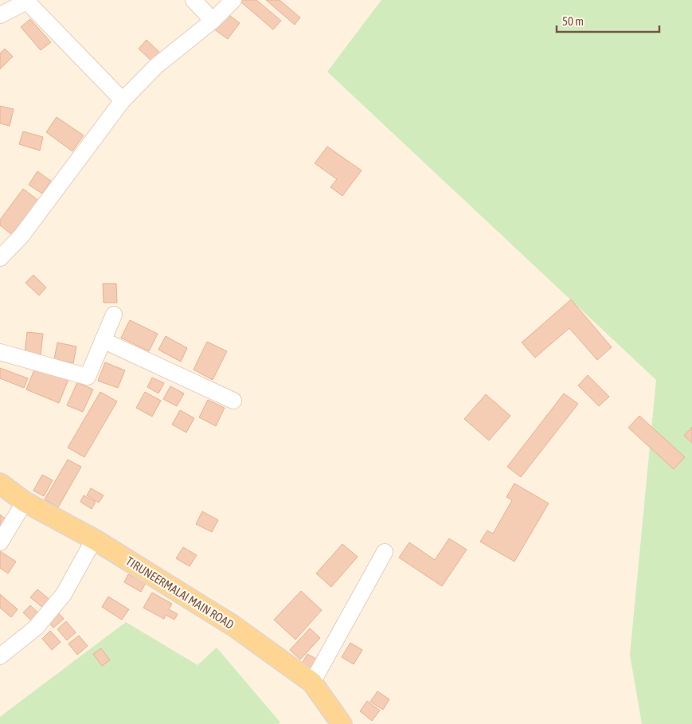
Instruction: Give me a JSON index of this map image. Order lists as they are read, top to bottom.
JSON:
{
  "streets": {
    "main road": ["TIRUNEERMALAI MAIN ROAD"]
  },
  "scale_bar": "50 m"
}
